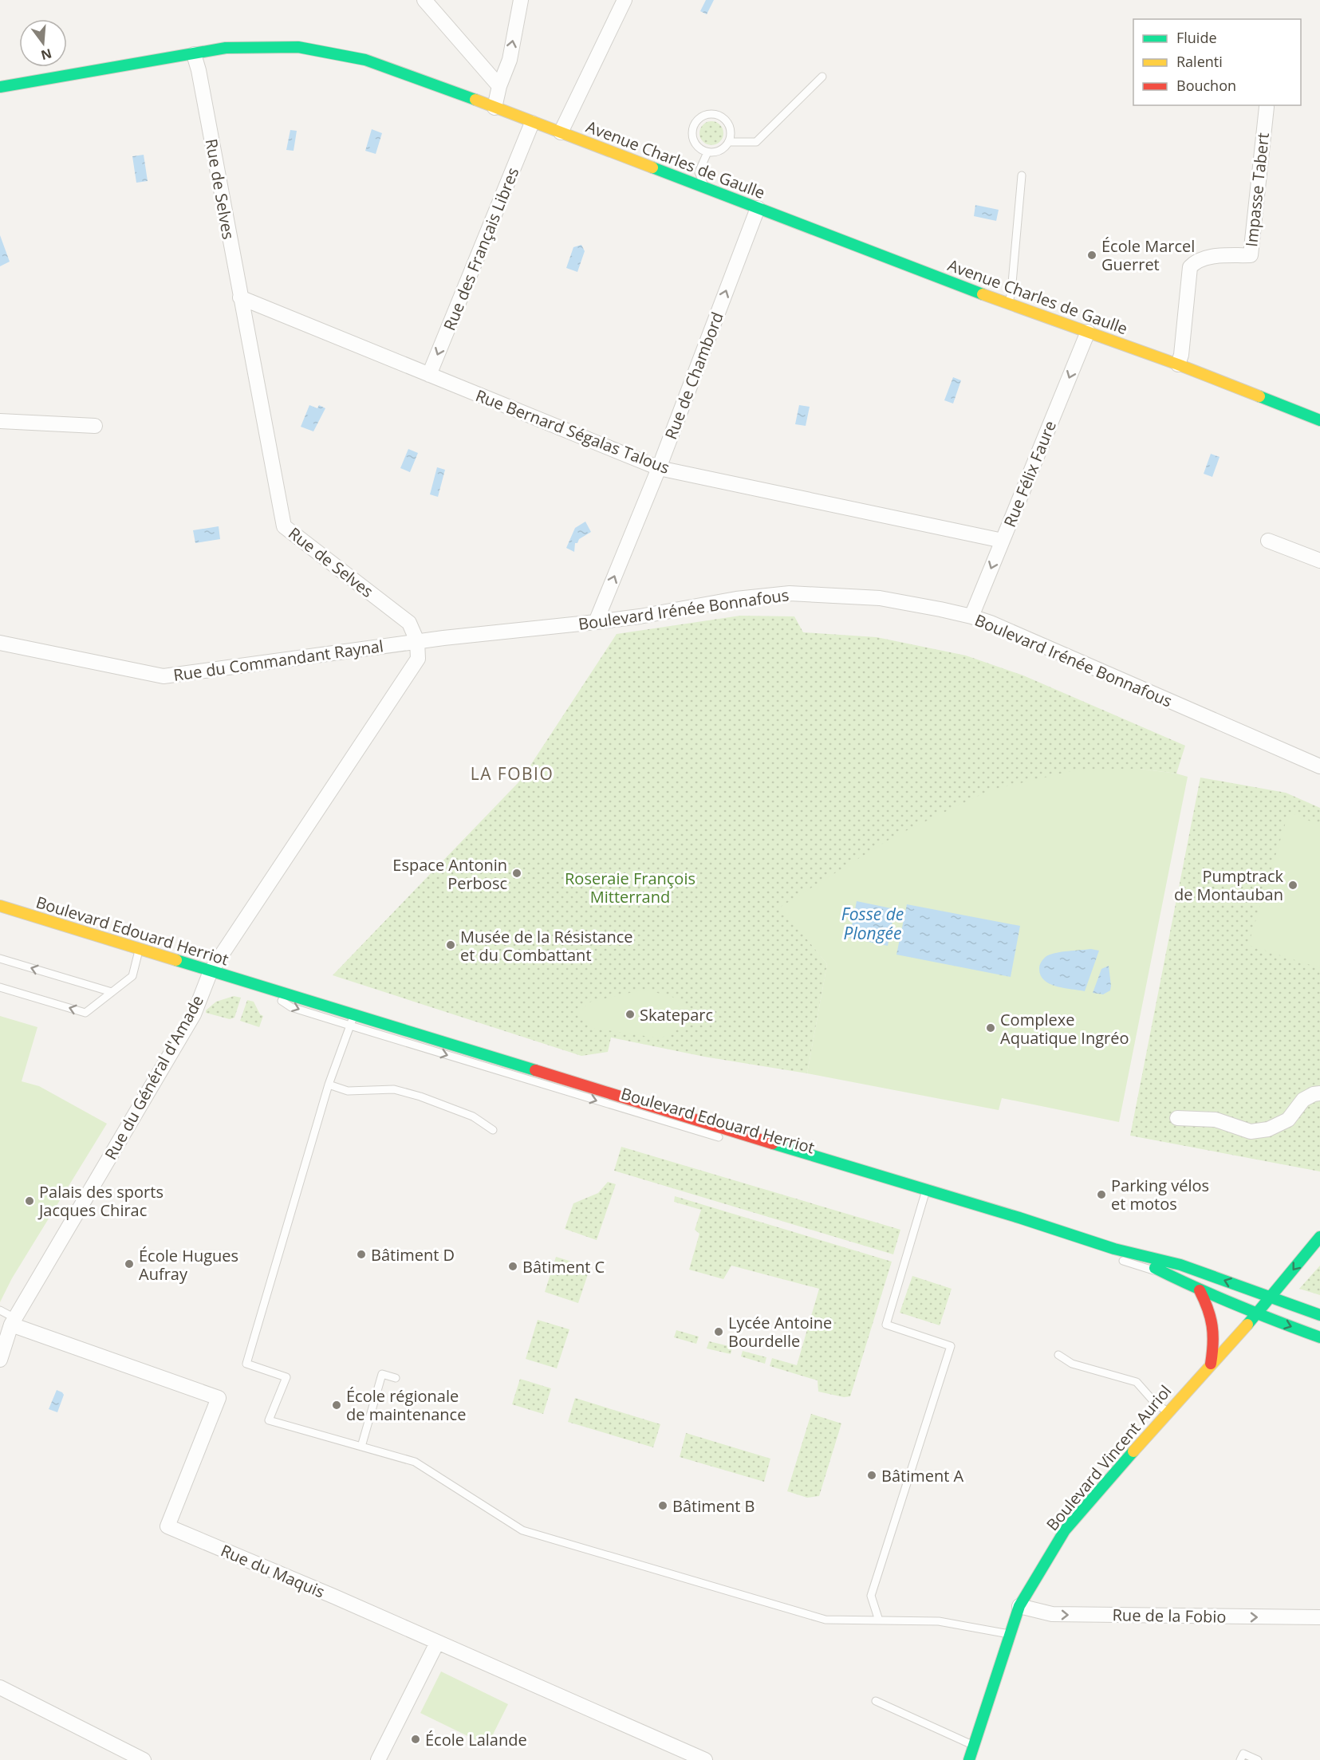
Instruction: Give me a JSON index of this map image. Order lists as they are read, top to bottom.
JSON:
{
  "streets": {
    "main road": ["Avenue Charles de Gaulle", "Boulevard Edouard Herriot", "Boulevard Vincent Auriol"],
    "street": [
      "Rue de Selves",
      "Impasse Tabert",
      "Rue des Français Libres",
      "Rue de Chambord",
      "Rue Bernard Ségalas Talous",
      "Rue Félix Faure",
      "Boulevard Irénée Bonnafous",
      "Rue du Commandant Raynal",
      "Rue du Général d'Amade",
      "Rue du Maquis",
      "Rue de la Fobio"
    ]
  },
  "crossings": [
    ["Avenue Charles de Gaulle", "Rue de Selves"],
    ["Avenue Charles de Gaulle", "Impasse Tabert"],
    ["Avenue Charles de Gaulle", "Rue des Français Libres"],
    ["Avenue Charles de Gaulle", "Rue de Chambord"],
    ["Avenue Charles de Gaulle", "Rue Félix Faure"],
    ["Rue de Selves", "Rue Bernard Ségalas Talous"],
    ["Rue de Selves", "Boulevard Irénée Bonnafous"],
    ["Rue de Selves", "Rue du Commandant Raynal"],
    ["Rue des Français Libres", "Rue Bernard Ségalas Talous"],
    ["Rue de Chambord", "Rue Bernard Ségalas Talous"],
    ["Rue de Chambord", "Boulevard Irénée Bonnafous"],
    ["Rue Bernard Ségalas Talous", "Rue Félix Faure"],
    ["Rue Félix Faure", "Boulevard Irénée Bonnafous"],
    ["Boulevard Irénée Bonnafous", "Rue du Commandant Raynal"],
    ["Boulevard Edouard Herriot", "Rue du Général d'Amade"],
    ["Boulevard Edouard Herriot", "Boulevard Vincent Auriol"],
    ["Rue du Général d'Amade", "Rue du Maquis"],
    ["Boulevard Vincent Auriol", "Rue de la Fobio"]
  ],
  "one_way": [
    "Rue des Français Libres",
    "Rue de Chambord",
    "Rue Félix Faure",
    "Rue de la Fobio"
  ],
  "districts": ["LA FOBIO"],
  "water": ["Fosse de Plongée"],
  "parks": ["Roseraie François Mitterrand"],
  "places": [
    "École Marcel Guerret",
    "Espace Antonin Perbosc",
    "Pumptrack de Montauban",
    "Musée de la Résistance et du Combattant",
    "Skateparc",
    "Complexe Aquatique Ingréo",
    "Parking vélos et motos",
    "Palais des sports Jacques Chirac",
    "Bâtiment D",
    "École Hugues Aufray",
    "Bâtiment C",
    "Lycée Antoine Bourdelle",
    "École régionale de maintenance",
    "Bâtiment A",
    "Bâtiment B",
    "École Lalande"
  ],
  "legend": ["Fluide", "Ralenti", "Bouchon"],
  "north": "bottom"
}
